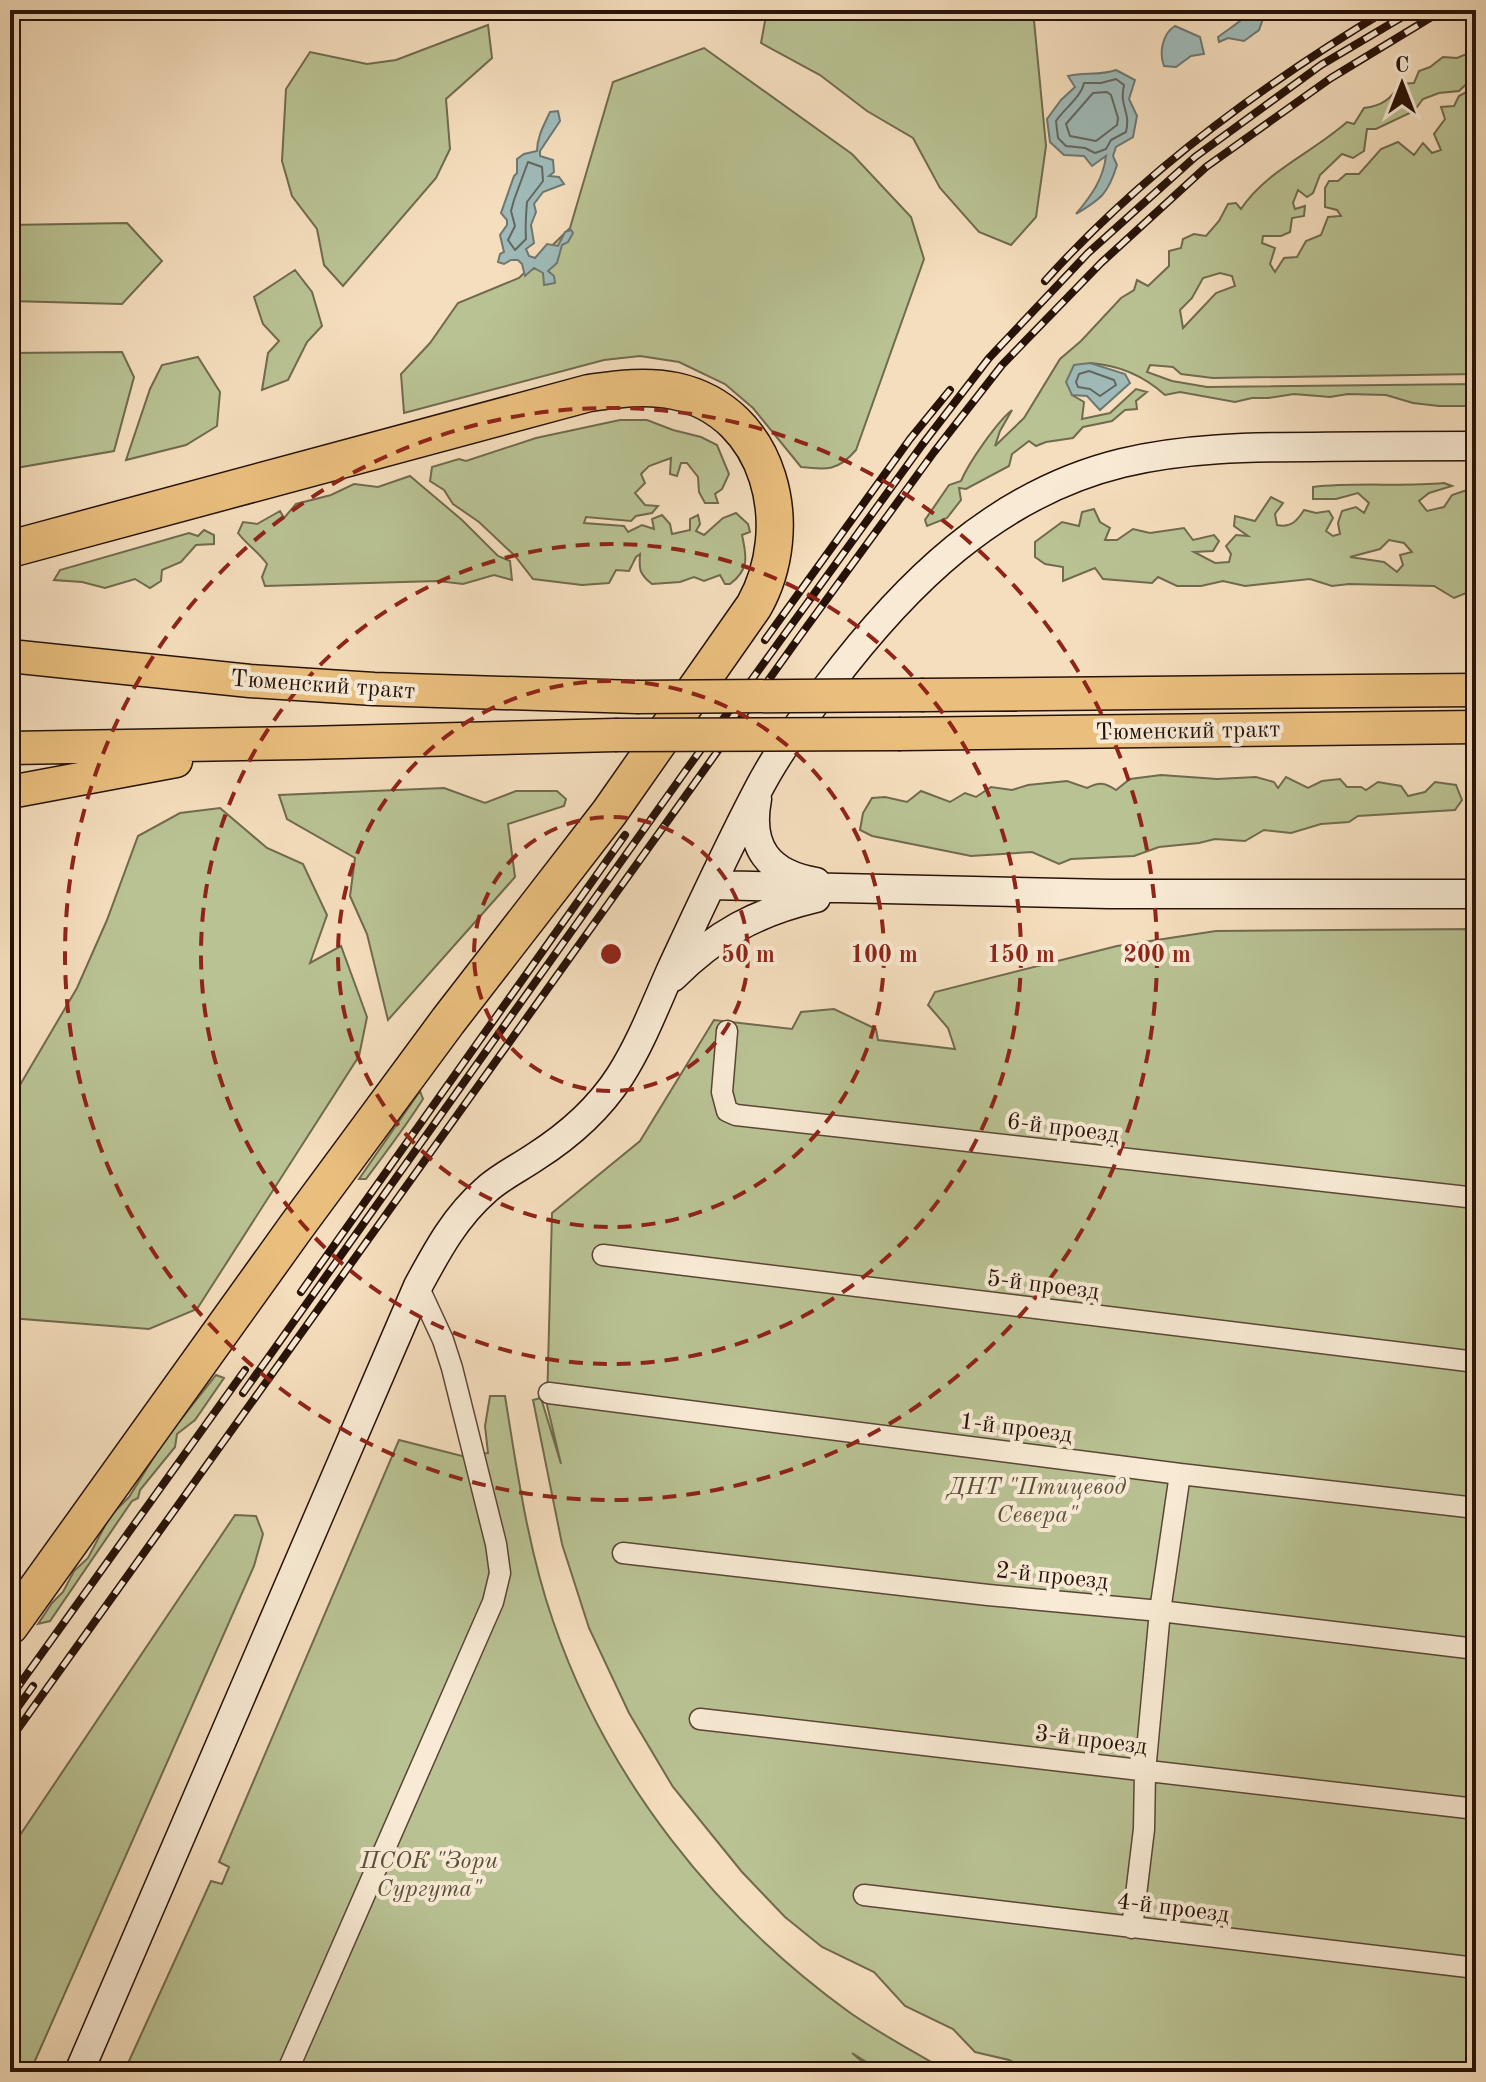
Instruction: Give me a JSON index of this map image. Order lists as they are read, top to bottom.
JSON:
{
  "streets": {
    "main road": ["Тюменский тракт"],
    "street": [
      "6-й проезд",
      "5-й проезд",
      "1-й проезд",
      "2-й проезд",
      "3-й проезд",
      "4-й проезд"
    ]
  },
  "parks": ["ДНТ \"Птицевод Севера\"", "ПСОК \"Зори Сургута\""],
  "north": "top",
  "rings": [
    "50 m",
    "100 m",
    "150 m",
    "200 m"
  ]
}
